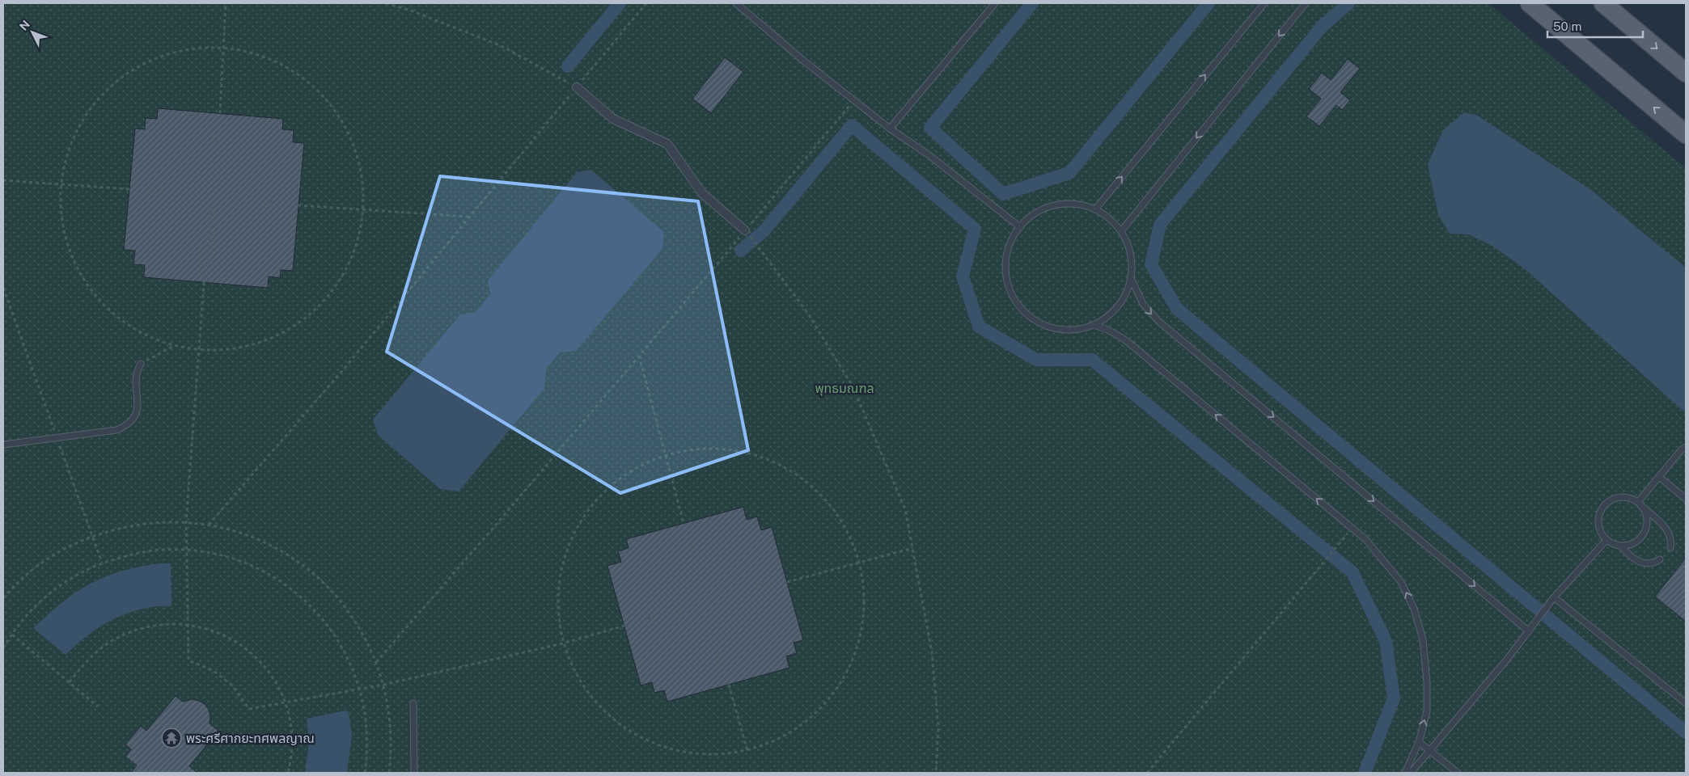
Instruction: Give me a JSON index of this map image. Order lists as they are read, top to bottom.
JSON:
{
  "parks": ["พุทธมณฑล"],
  "places": {
    "temple": ["พระศรีศากยะทศพลญาณ"]
  },
  "scale_bar": "50 m",
  "north": "top left"
}
